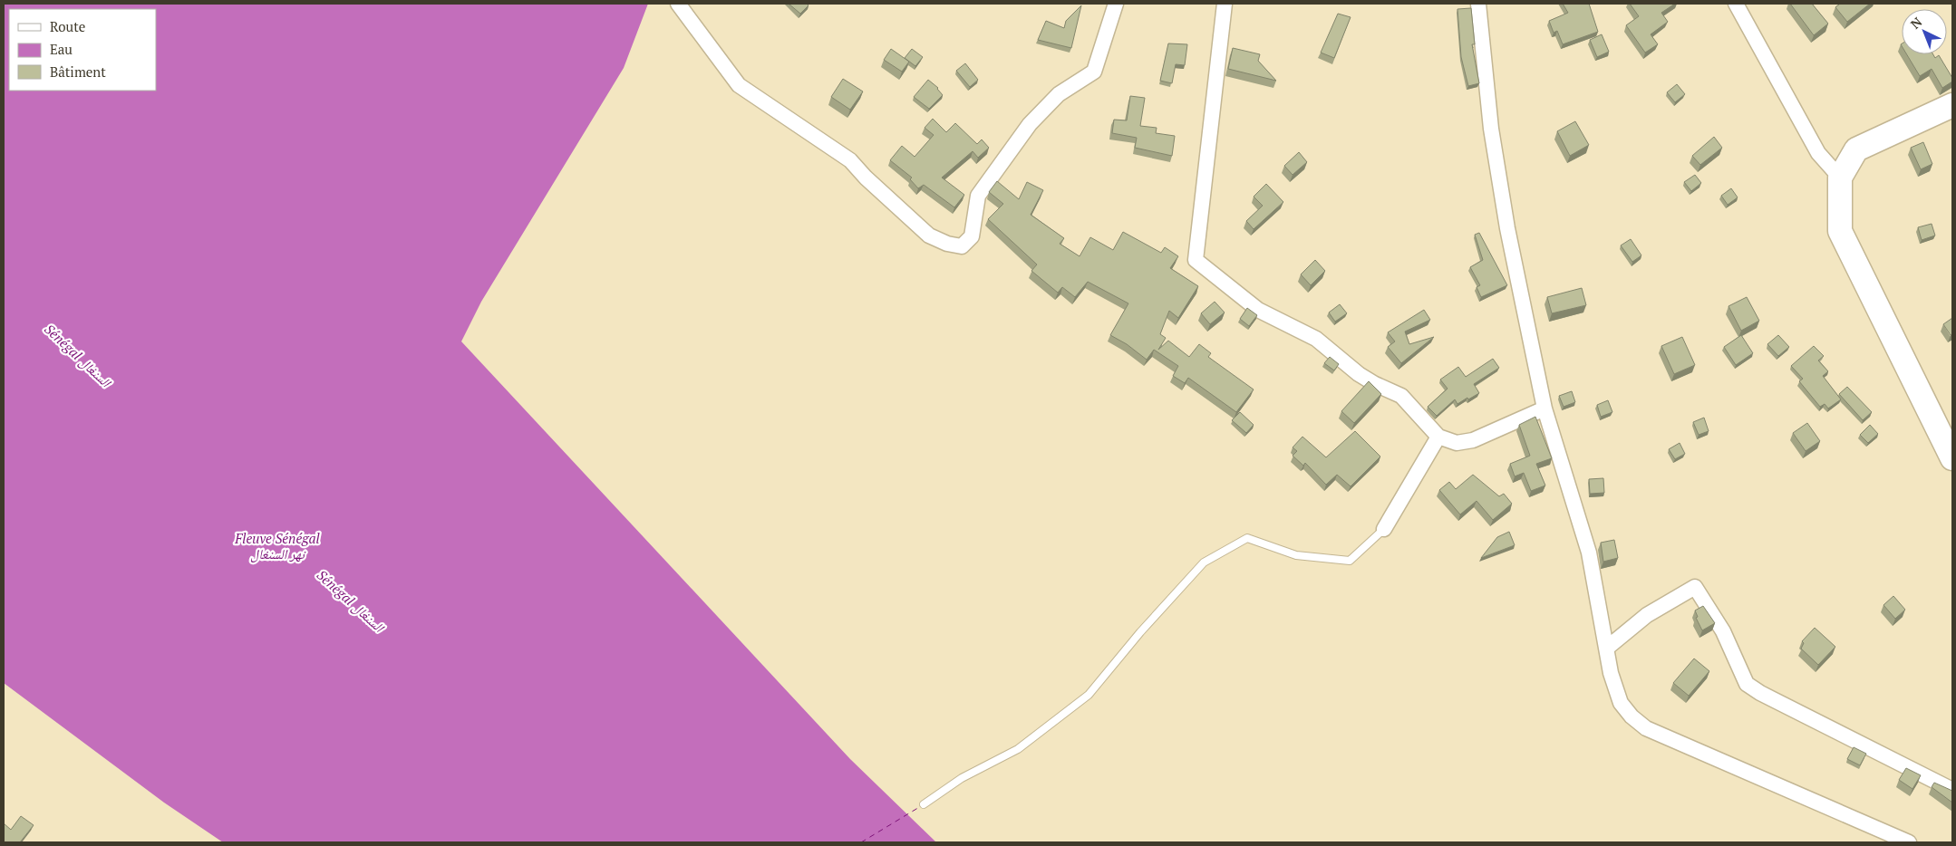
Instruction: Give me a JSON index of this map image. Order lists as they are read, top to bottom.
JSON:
{
  "water": ["Sénégal السنغال", "Fleuve Sénégal نهر السنغال"],
  "legend": ["Route", "Eau", "Bâtiment"],
  "north": "top left"
}
